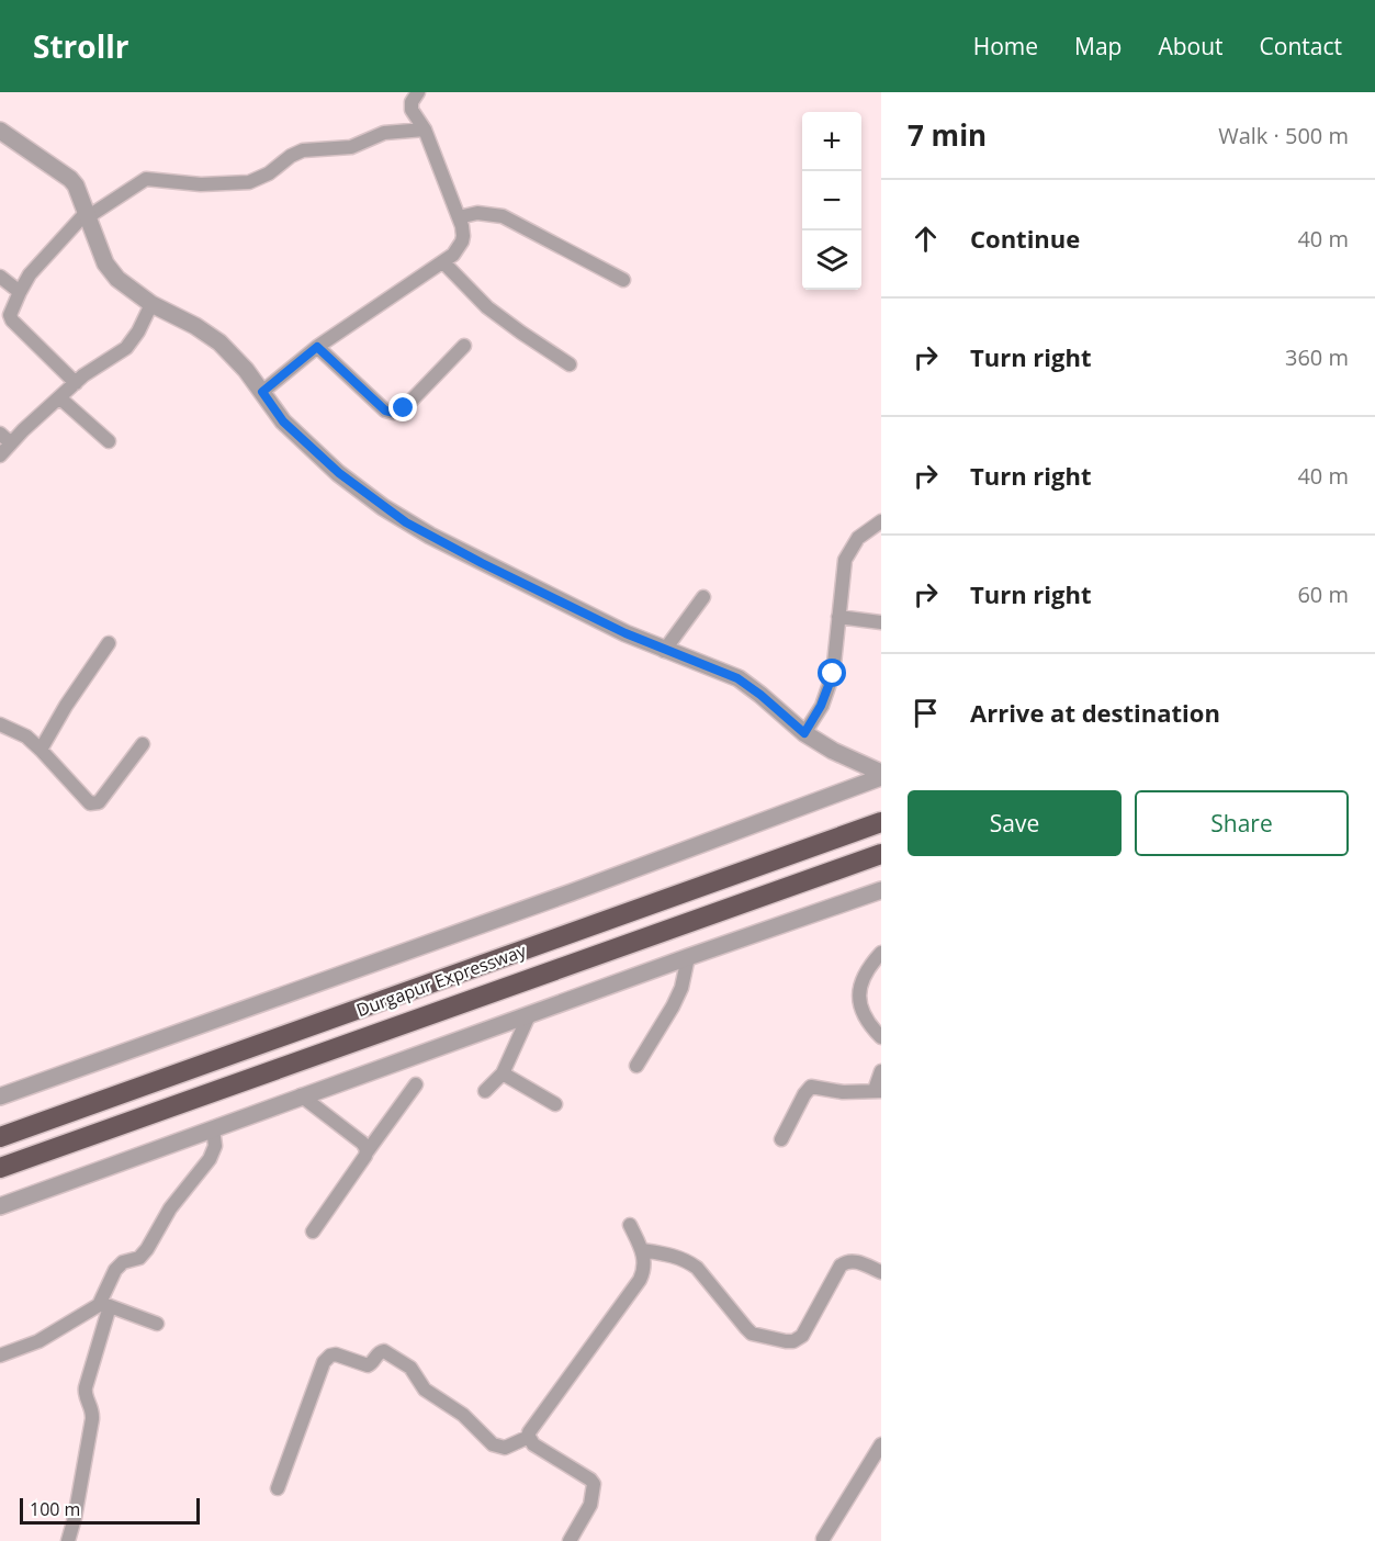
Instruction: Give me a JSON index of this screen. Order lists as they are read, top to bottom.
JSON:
{
  "streets": {
    "highway": ["Durgapur Expressway"]
  },
  "scale_bar": "100 m",
  "page": {
    "header": "Strollr",
    "nav": [
      "Home",
      "Map",
      "About",
      "Contact"
    ],
    "heading": ["7 min", "Walk · 500 m"],
    "map_buttons": ["+", "−"],
    "list": [
      ["Continue", "40 m"],
      ["Turn right", "360 m"],
      ["Turn right", "40 m"],
      ["Turn right", "60 m"],
      "Arrive at destination"
    ],
    "buttons": ["Save", "Share"],
    "scale": "100 m"
  }
}
